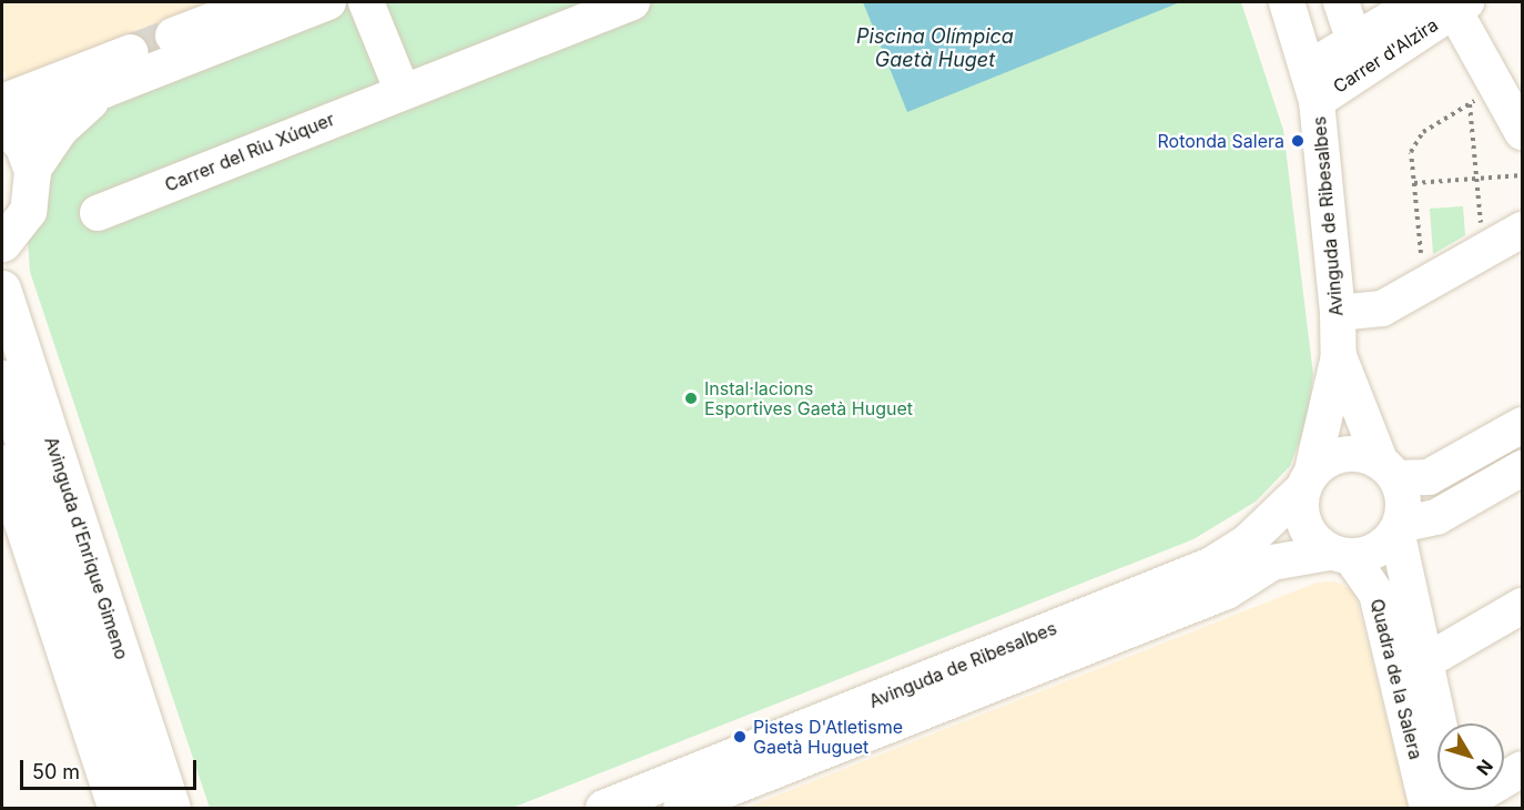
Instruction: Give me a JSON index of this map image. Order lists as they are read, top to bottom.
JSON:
{
  "streets": {
    "main road": ["Avinguda d'Enrique Gimeno"],
    "street": [
      "Carrer d'Alzira",
      "Carrer del Riu Xúquer",
      "Avinguda de Ribesalbes",
      "Quadra de la Salera"
    ]
  },
  "crossings": [
    ["Carrer d'Alzira", "Avinguda de Ribesalbes"],
    ["Avinguda de Ribesalbes", "Quadra de la Salera"]
  ],
  "water": ["Piscina Olímpica Gaetà Huget"],
  "places": ["Rotonda Salera", "Instal·lacions Esportives Gaetà Huguet", "Pistes D'Atletisme Gaetà Huguet"],
  "scale_bar": "50 m",
  "north": "bottom right"
}
